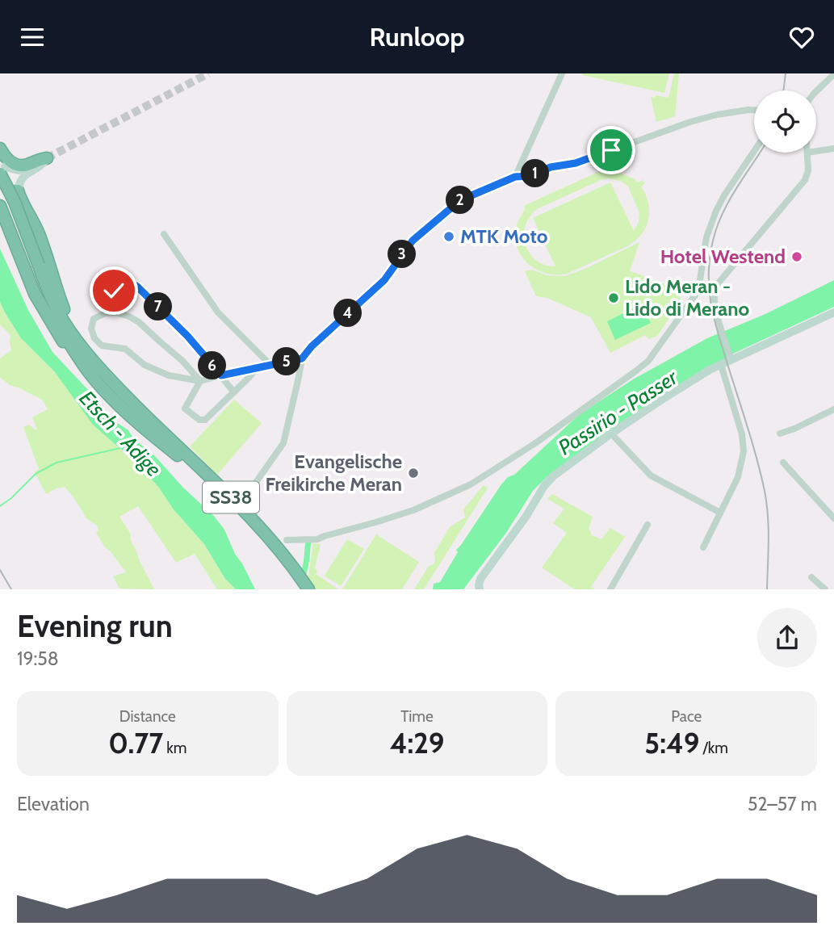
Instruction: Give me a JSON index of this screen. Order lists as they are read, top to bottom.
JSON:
{
  "streets": {
    "highway": ["SS38"]
  },
  "water": ["Passirio - Passer", "Etsch - Adige"],
  "places": [
    "MTK Moto",
    "Hotel Westend",
    "Lido Meran - Lido di Merano",
    "Evangelische Freikirche Meran"
  ],
  "page": {
    "header": "Runloop",
    "pins": [
      "1",
      "2",
      "3",
      "7",
      "4",
      "5",
      "6"
    ],
    "heading": ["Evening run", "19:58"],
    "stats": [
      ["Distance", "0.77 km"],
      ["Time", "4:29"],
      ["Pace", "5:49 /km"]
    ],
    "chart": ["Elevation", "52–57 m"]
  }
}
